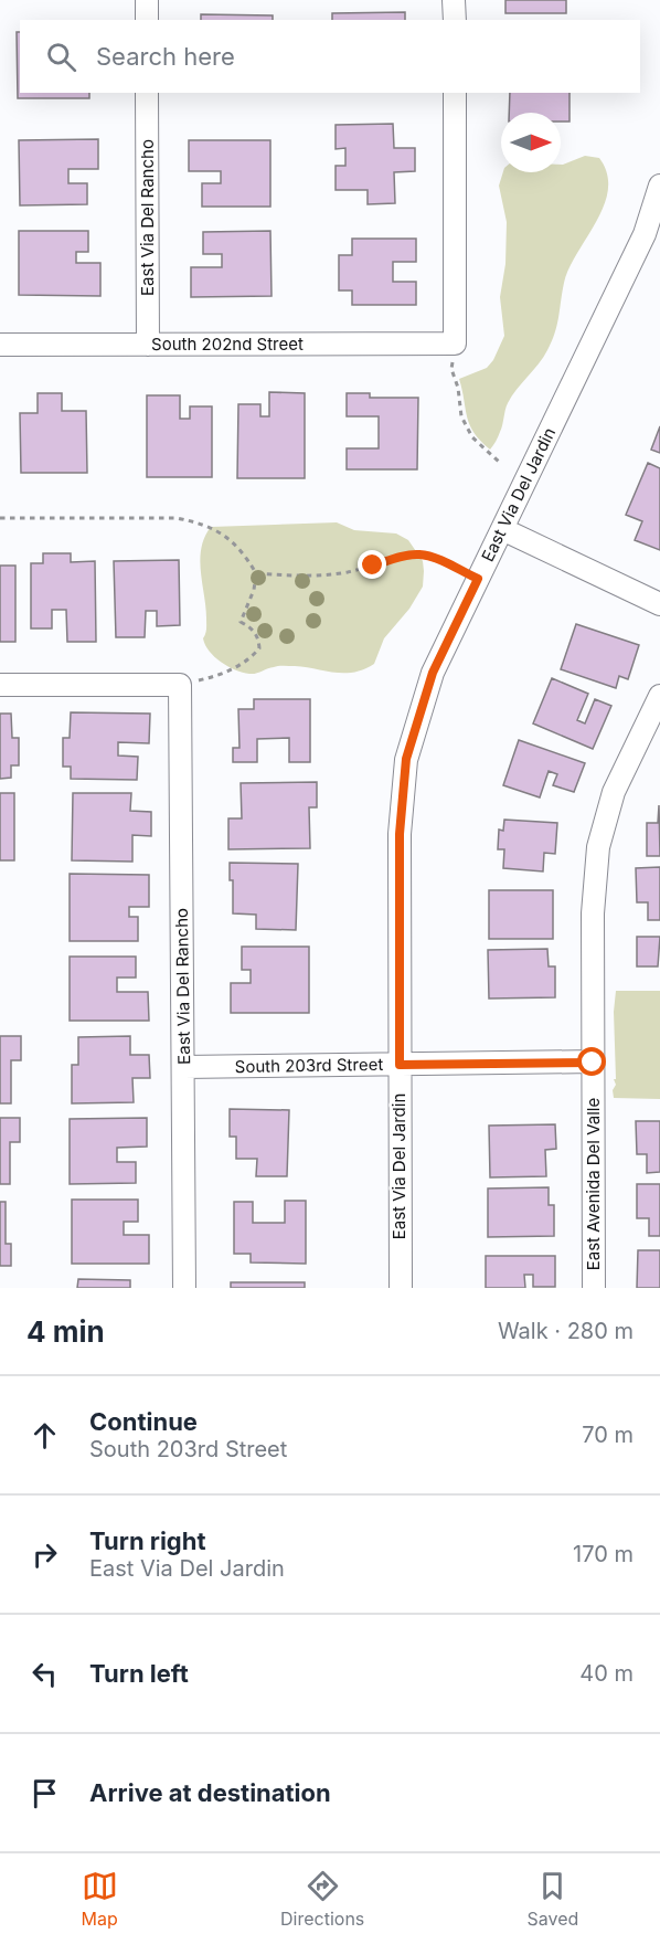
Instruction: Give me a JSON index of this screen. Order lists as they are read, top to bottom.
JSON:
{
  "streets": {
    "street": [
      "East Via Del Rancho",
      "South 202nd Street",
      "East Via Del Jardin",
      "South 203rd Street",
      "East Avenida Del Valle"
    ]
  },
  "crossings": [
    ["East Via Del Rancho", "South 202nd Street"],
    ["East Via Del Rancho", "South 203rd Street"],
    ["East Via Del Jardin", "South 203rd Street"],
    ["South 203rd Street", "East Avenida Del Valle"]
  ],
  "north": "right",
  "page": {
    "search": "Search here",
    "heading": ["4 min", "Walk · 280 m"],
    "list": [
      ["Continue", "South 203rd Street", "70 m"],
      ["Turn right", "East Via Del Jardin", "170 m"],
      ["Turn left", "40 m"],
      "Arrive at destination"
    ],
    "nav": ["Map", "Directions", "Saved"]
  }
}
